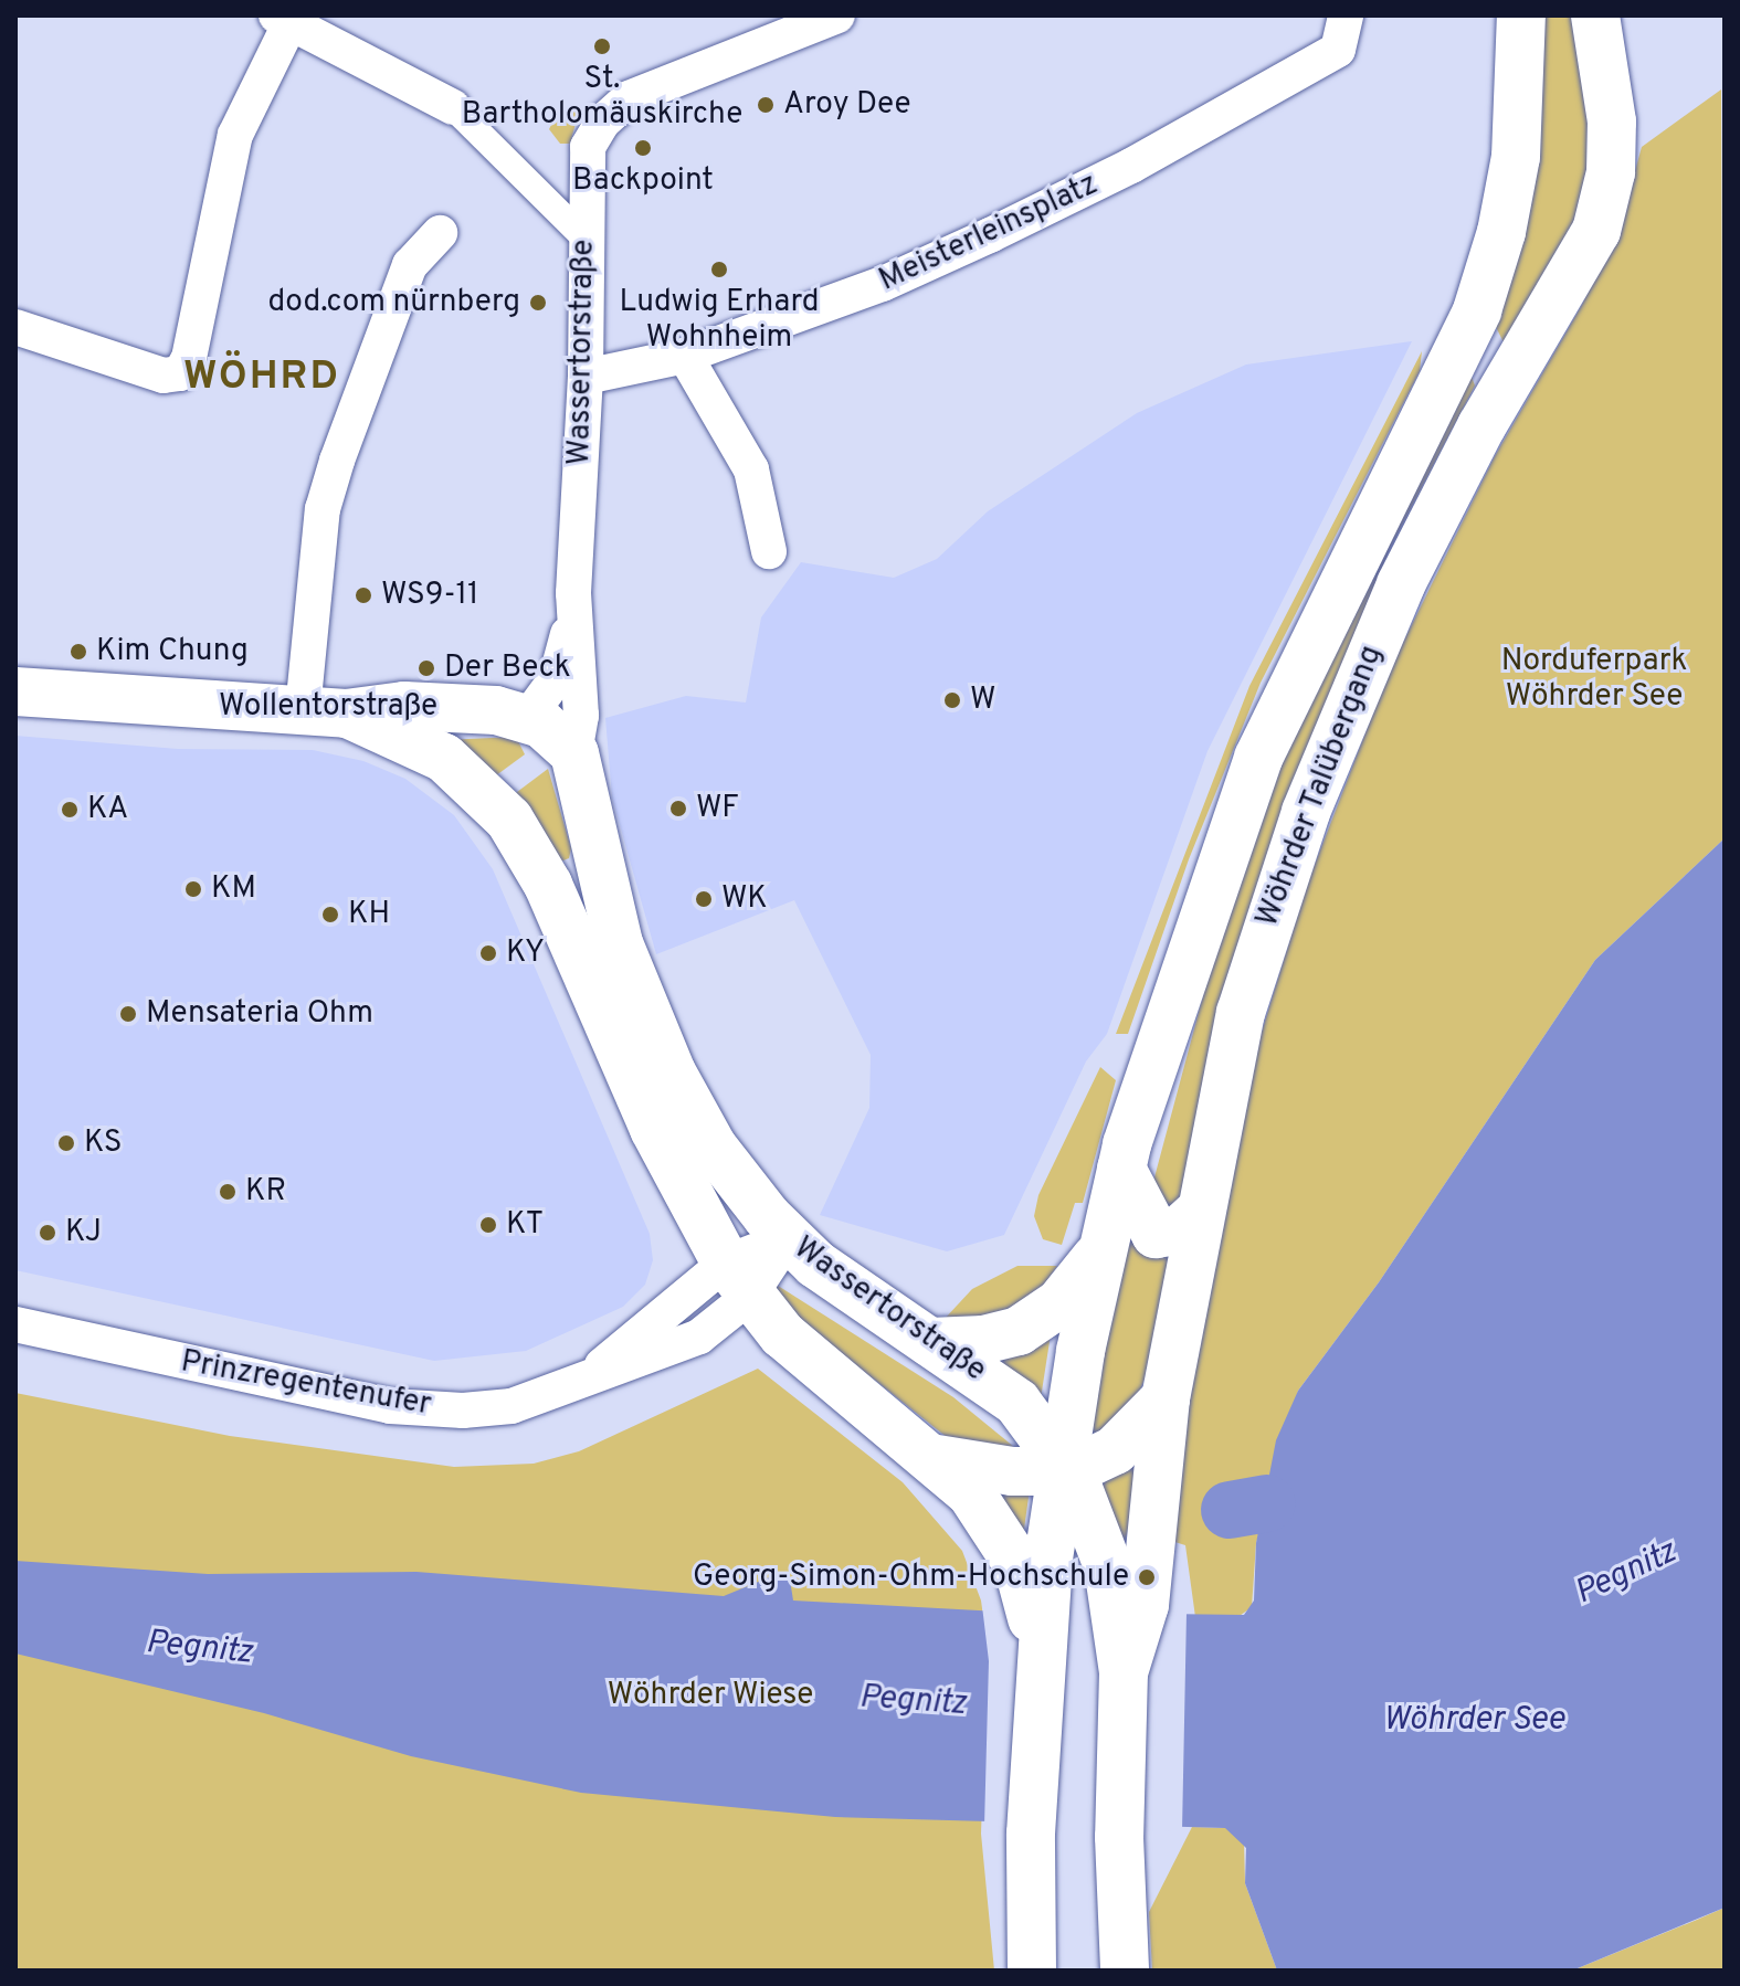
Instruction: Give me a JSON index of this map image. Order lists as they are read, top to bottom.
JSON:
{
  "streets": {
    "main road": ["Wassertorstraße", "Wollentorstraße", "Wöhrder Talübergang"],
    "street": ["Meisterleinsplatz", "Prinzregentenufer"]
  },
  "crossings": [
    ["Meisterleinsplatz", "Wassertorstraße"],
    ["Wassertorstraße", "Wollentorstraße"],
    ["Wassertorstraße", "Wöhrder Talübergang"],
    ["Wassertorstraße", "Prinzregentenufer"]
  ],
  "districts": ["WÖHRD"],
  "water": ["Pegnitz", "Wöhrder See"],
  "parks": ["Norduferpark Wöhrder See", "Wöhrder Wiese"],
  "places": [
    "St. Bartholomäuskirche",
    "Aroy Dee",
    "Backpoint",
    "Ludwig Erhard Wohnheim",
    "dod.com nürnberg",
    "WS9-11",
    "Kim Chung",
    "Der Beck",
    "W",
    "WF",
    "KA",
    "KM",
    "WK",
    "KH",
    "KY",
    "Mensateria Ohm",
    "KS",
    "KR",
    "KT",
    "KJ",
    "Georg-Simon-Ohm-Hochschule"
  ]
}
